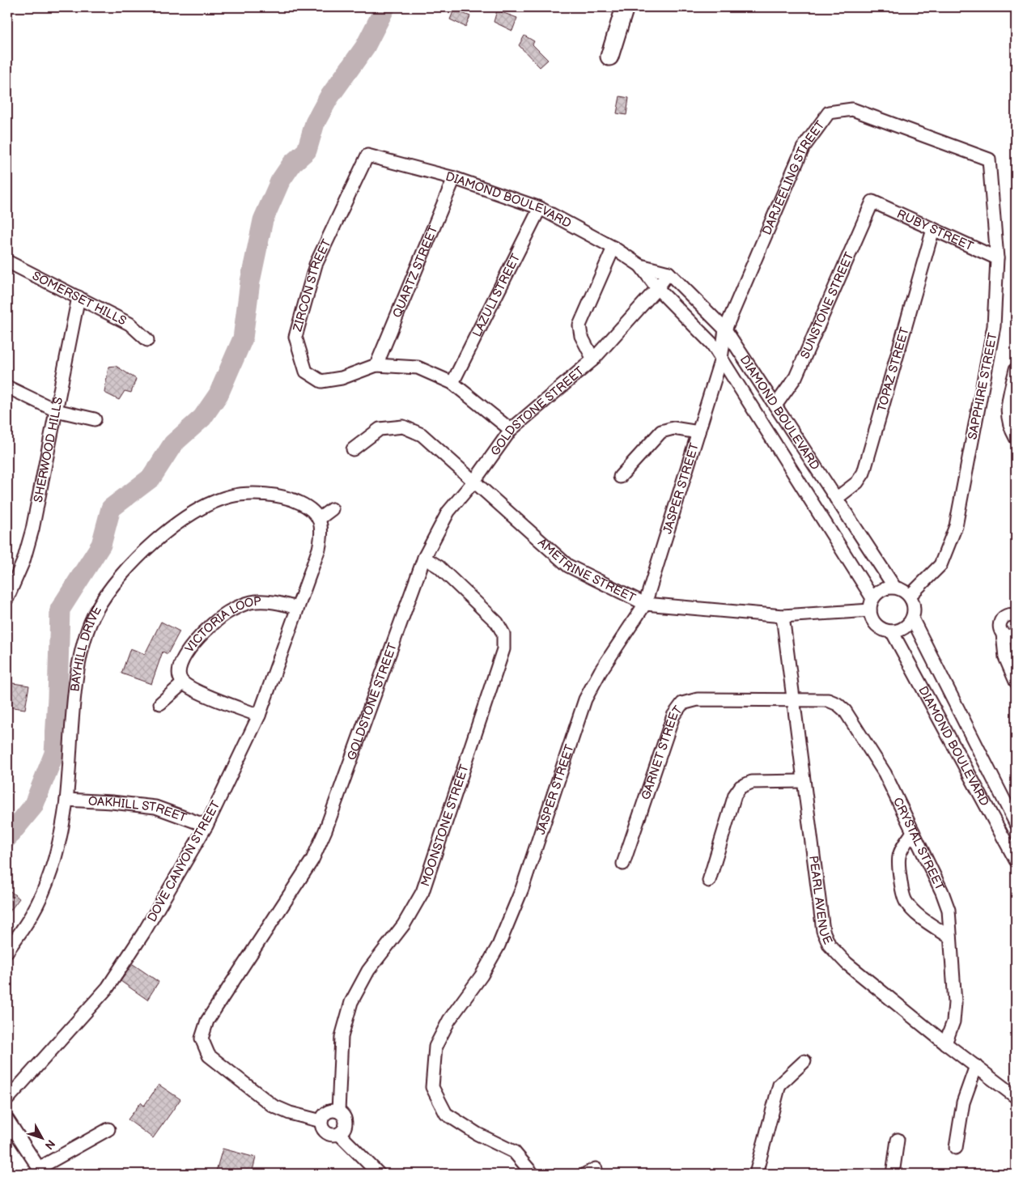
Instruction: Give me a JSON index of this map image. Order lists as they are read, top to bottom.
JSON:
{
  "streets": {
    "street": [
      "DARJEELING STREET",
      "DIAMOND BOULEVARD",
      "RUBY STREET",
      "QUARTZ STREET",
      "ZIRCON STREET",
      "LAZULI STREET",
      "SOMERSET HILLS",
      "SUNSTONE STREET",
      "TOPAZ STREET",
      "SAPPHIRE STREET",
      "GOLDSTONE STREET",
      "SHERWOOD HILLS",
      "JASPER STREET",
      "AMETRINE STREET",
      "VICTORIA LOOP",
      "BAYHILL DRIVE",
      "GARNET STREET",
      "OAKHILL STREET",
      "MOONSTONE STREET",
      "CRYSTAL STREET",
      "DOVE CANYON STREET",
      "PEARL AVENUE"
    ]
  },
  "crossings": [
    ["DARJEELING STREET", "DIAMOND BOULEVARD"],
    ["DARJEELING STREET", "SAPPHIRE STREET"],
    ["DARJEELING STREET", "JASPER STREET"],
    ["DIAMOND BOULEVARD", "QUARTZ STREET"],
    ["DIAMOND BOULEVARD", "ZIRCON STREET"],
    ["DIAMOND BOULEVARD", "LAZULI STREET"],
    ["DIAMOND BOULEVARD", "SUNSTONE STREET"],
    ["DIAMOND BOULEVARD", "TOPAZ STREET"],
    ["DIAMOND BOULEVARD", "SAPPHIRE STREET"],
    ["DIAMOND BOULEVARD", "GOLDSTONE STREET"],
    ["DIAMOND BOULEVARD", "JASPER STREET"],
    ["DIAMOND BOULEVARD", "AMETRINE STREET"],
    ["RUBY STREET", "SUNSTONE STREET"],
    ["RUBY STREET", "TOPAZ STREET"],
    ["RUBY STREET", "SAPPHIRE STREET"],
    ["QUARTZ STREET", "ZIRCON STREET"],
    ["SOMERSET HILLS", "SHERWOOD HILLS"],
    ["SAPPHIRE STREET", "AMETRINE STREET"],
    ["GOLDSTONE STREET", "AMETRINE STREET"],
    ["GOLDSTONE STREET", "MOONSTONE STREET"],
    ["JASPER STREET", "AMETRINE STREET"],
    ["AMETRINE STREET", "PEARL AVENUE"],
    ["VICTORIA LOOP", "DOVE CANYON STREET"],
    ["BAYHILL DRIVE", "OAKHILL STREET"],
    ["BAYHILL DRIVE", "DOVE CANYON STREET"],
    ["GARNET STREET", "CRYSTAL STREET"],
    ["GARNET STREET", "PEARL AVENUE"],
    ["OAKHILL STREET", "DOVE CANYON STREET"],
    ["CRYSTAL STREET", "PEARL AVENUE"]
  ],
  "north": "bottom right"
}
